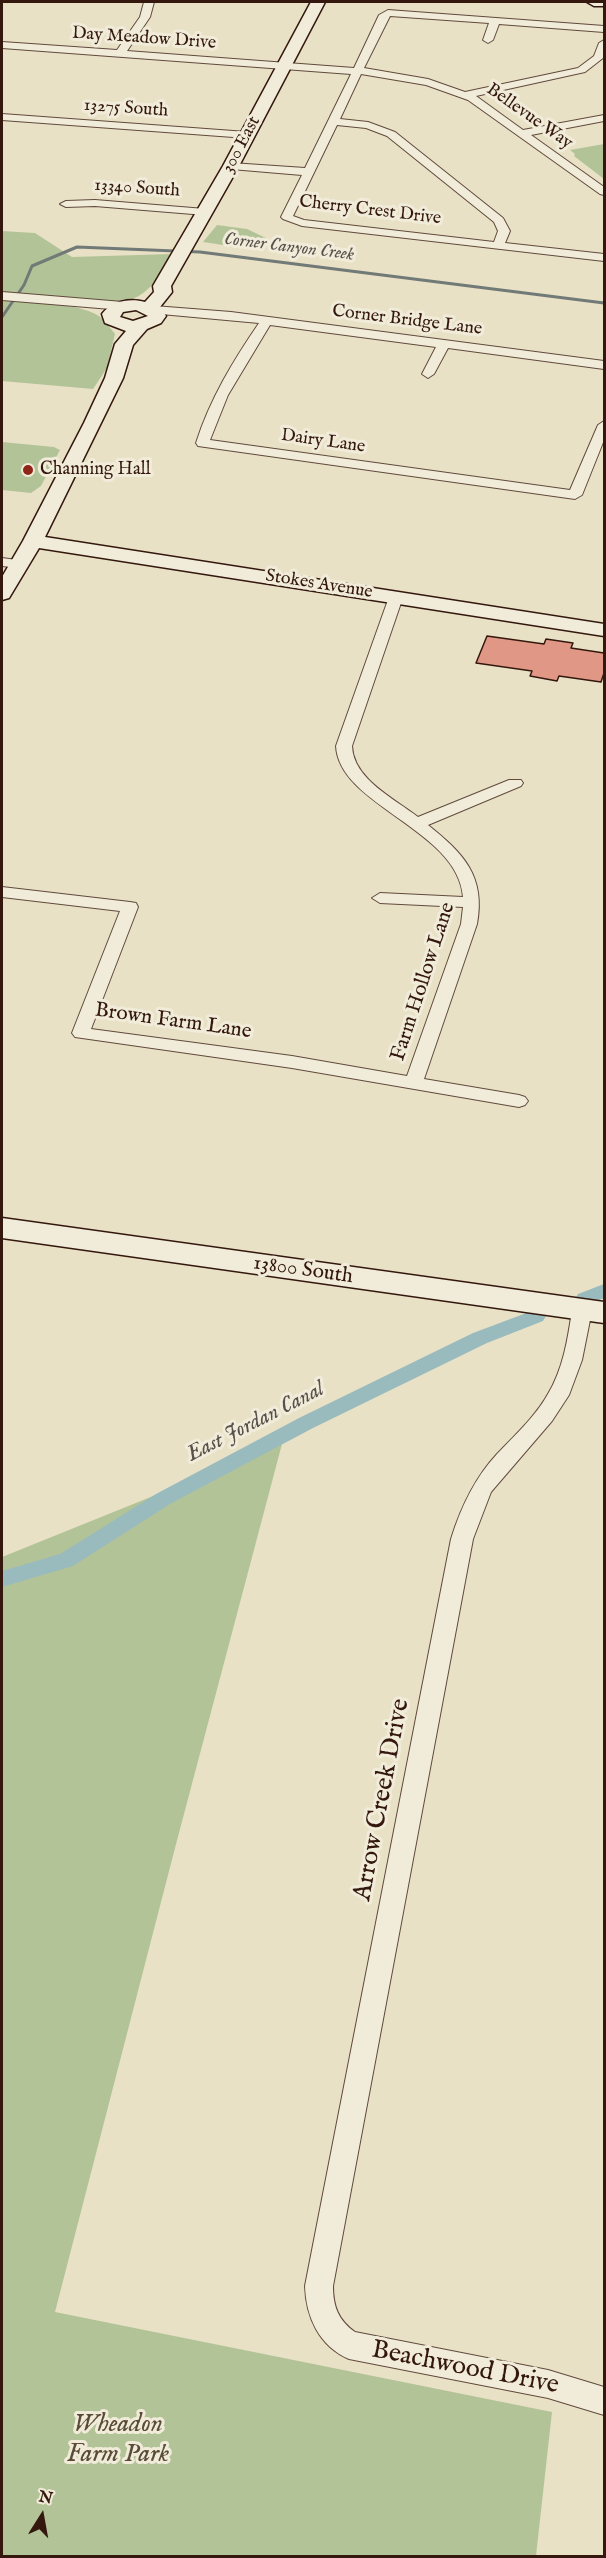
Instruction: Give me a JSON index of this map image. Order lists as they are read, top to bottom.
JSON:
{
  "streets": {
    "main road": ["300 East", "Stokes Avenue", "13800 South"],
    "street": [
      "Day Meadow Drive",
      "13275 South",
      "Bellevue Way",
      "13340 South",
      "Cherry Crest Drive",
      "Corner Bridge Lane",
      "Dairy Lane",
      "Farm Hollow Lane",
      "Brown Farm Lane",
      "Arrow Creek Drive",
      "Beachwood Drive"
    ]
  },
  "crossings": [
    ["Day Meadow Drive", "Bellevue Way"],
    ["Day Meadow Drive", "300 East"],
    ["13275 South", "300 East"],
    ["Bellevue Way", "300 East"],
    ["Bellevue Way", "Cherry Crest Drive"],
    ["300 East", "13340 South"],
    ["300 East", "Corner Bridge Lane"],
    ["300 East", "Stokes Avenue"],
    ["Corner Bridge Lane", "Dairy Lane"],
    ["Stokes Avenue", "Farm Hollow Lane"],
    ["Farm Hollow Lane", "Brown Farm Lane"],
    ["13800 South", "Arrow Creek Drive"],
    ["Arrow Creek Drive", "Beachwood Drive"]
  ],
  "water": ["Corner Canyon Creek", "East Jordan Canal"],
  "parks": ["Wheadon Farm Park"],
  "places": ["Channing Hall"],
  "north": "top"
}
